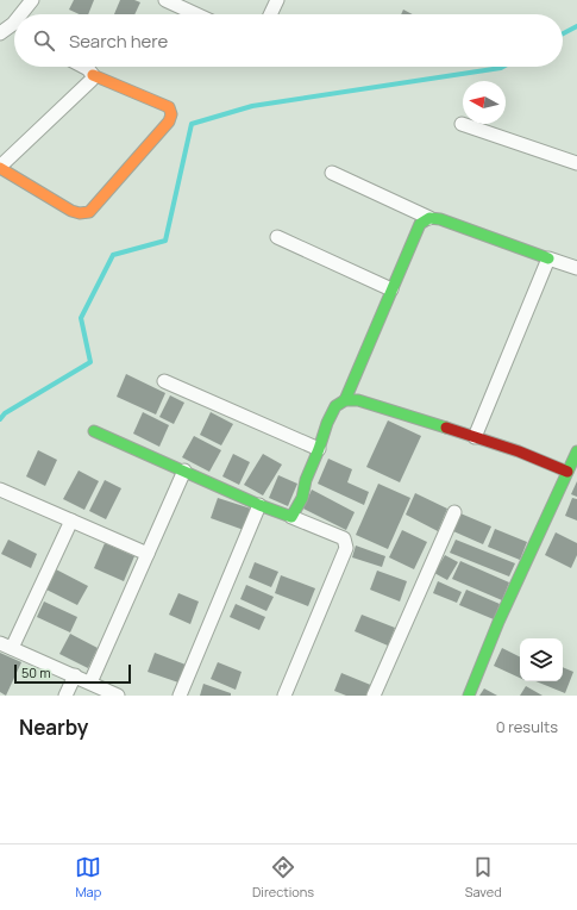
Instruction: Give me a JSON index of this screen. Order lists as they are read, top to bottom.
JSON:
{
  "scale_bar": "50 m",
  "north": "left",
  "page": {
    "search": "Search here",
    "scale": "50 m",
    "heading": ["Nearby", "0 results"],
    "nav": ["Map", "Directions", "Saved"]
  }
}
